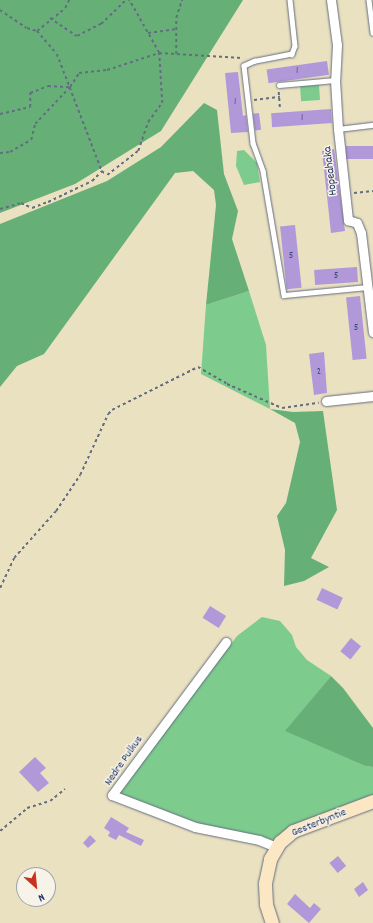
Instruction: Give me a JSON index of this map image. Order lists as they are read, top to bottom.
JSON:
{
  "streets": {
    "street": ["Hopeahaka", "Nedre Pulkus", "Gesterbyntie"]
  },
  "crossings": [
    ["Nedre Pulkus", "Gesterbyntie"]
  ],
  "house_numbers": [
    "1",
    "1",
    "1",
    "5",
    "5",
    "5",
    "2"
  ],
  "north": "bottom right"
}
